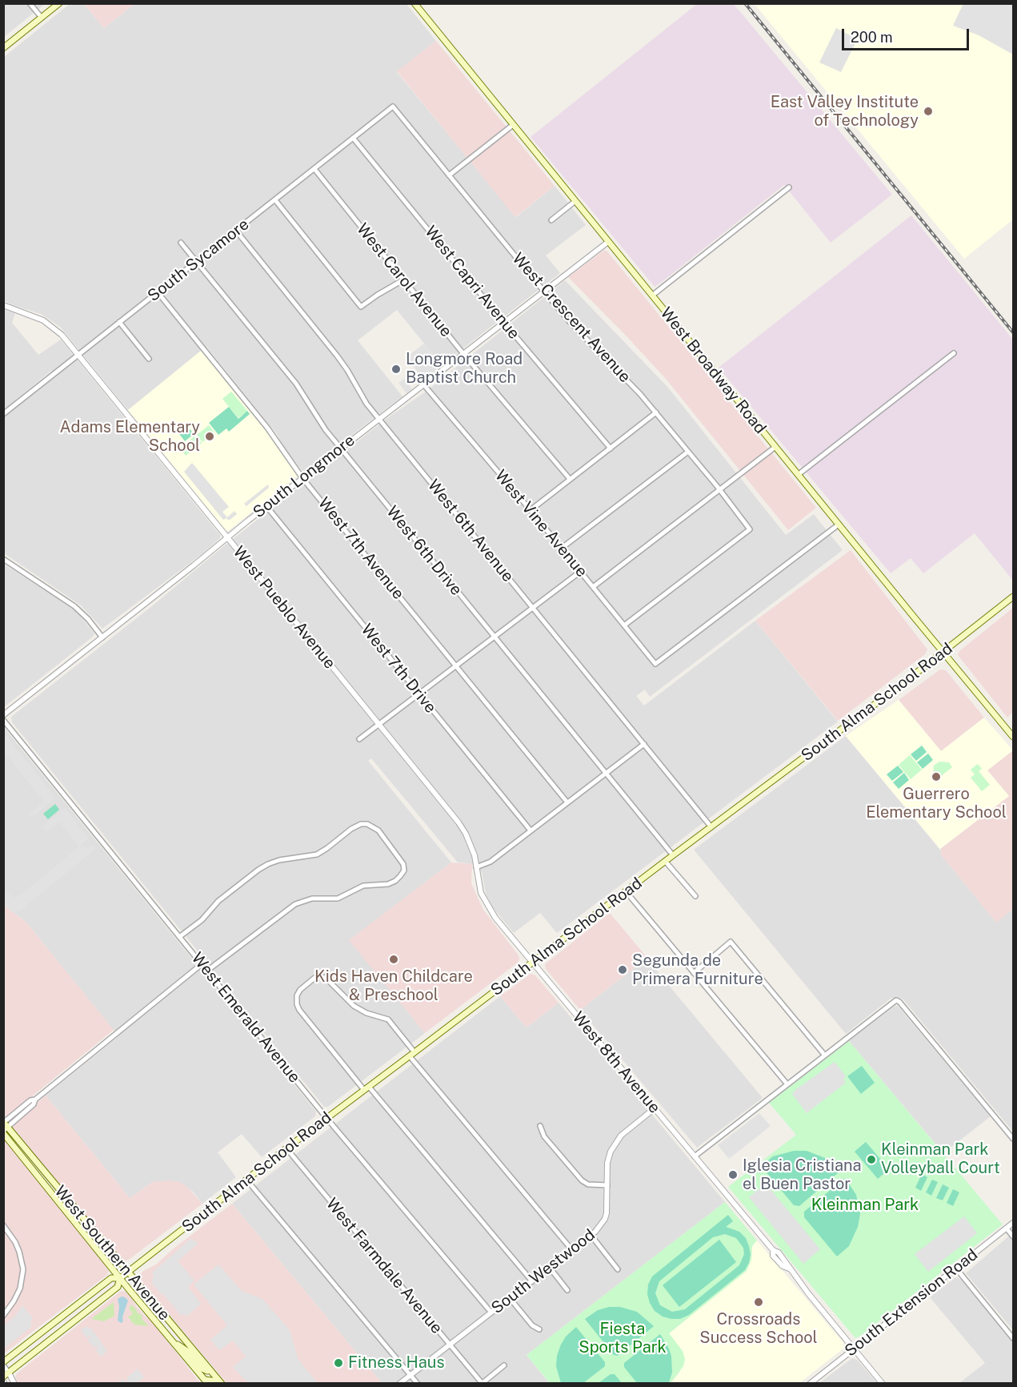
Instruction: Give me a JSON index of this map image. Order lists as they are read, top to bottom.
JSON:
{
  "streets": {
    "main road": ["West Broadway Road", "South Alma School Road", "West Southern Avenue"],
    "street": [
      "South Sycamore",
      "West Carol Avenue",
      "West Capri Avenue",
      "West Crescent Avenue",
      "South Longmore",
      "West Vine Avenue",
      "West 6th Avenue",
      "West 7th Avenue",
      "West 6th Drive",
      "West Pueblo Avenue",
      "West 7th Drive",
      "West Emerald Avenue",
      "West 8th Avenue",
      "West Farmdale Avenue",
      "South Westwood",
      "South Extension Road"
    ]
  },
  "crossings": [
    ["South Sycamore", "West Carol Avenue"],
    ["South Sycamore", "West Capri Avenue"],
    ["South Sycamore", "West Crescent Avenue"],
    ["South Sycamore", "West 6th Avenue"],
    ["South Sycamore", "West 7th Avenue"],
    ["South Sycamore", "West 6th Drive"],
    ["South Sycamore", "West Pueblo Avenue"],
    ["West Carol Avenue", "South Longmore"],
    ["West Capri Avenue", "South Longmore"],
    ["West Crescent Avenue", "South Longmore"],
    ["West Crescent Avenue", "West Vine Avenue"],
    ["West Broadway Road", "South Longmore"],
    ["West Broadway Road", "West Vine Avenue"],
    ["West Broadway Road", "South Alma School Road"],
    ["South Longmore", "West Vine Avenue"],
    ["South Longmore", "West 6th Avenue"],
    ["South Longmore", "West 7th Avenue"],
    ["South Longmore", "West 6th Drive"],
    ["South Longmore", "West Pueblo Avenue"],
    ["South Longmore", "West 7th Drive"],
    ["West 6th Avenue", "South Alma School Road"],
    ["West 6th Drive", "South Alma School Road"],
    ["West Pueblo Avenue", "West 8th Avenue"],
    ["South Alma School Road", "West Emerald Avenue"],
    ["South Alma School Road", "West 8th Avenue"],
    ["South Alma School Road", "West Southern Avenue"],
    ["South Alma School Road", "West Farmdale Avenue"],
    ["West Emerald Avenue", "South Westwood"],
    ["West 8th Avenue", "South Westwood"],
    ["West 8th Avenue", "South Extension Road"],
    ["West Farmdale Avenue", "South Westwood"]
  ],
  "parks": ["Kleinman Park", "Fiesta Sports Park"],
  "places": [
    "East Valley Institute of Technology",
    "Longmore Road Baptist Church",
    "Adams Elementary School",
    "Guerrero Elementary School",
    "Kids Haven Childcare & Preschool",
    "Segunda de Primera Furniture",
    "Kleinman Park Volleyball Court",
    "Iglesia Cristiana el Buen Pastor",
    "Crossroads Success School",
    "Fitness Haus"
  ],
  "scale_bar": "200 m"
}
